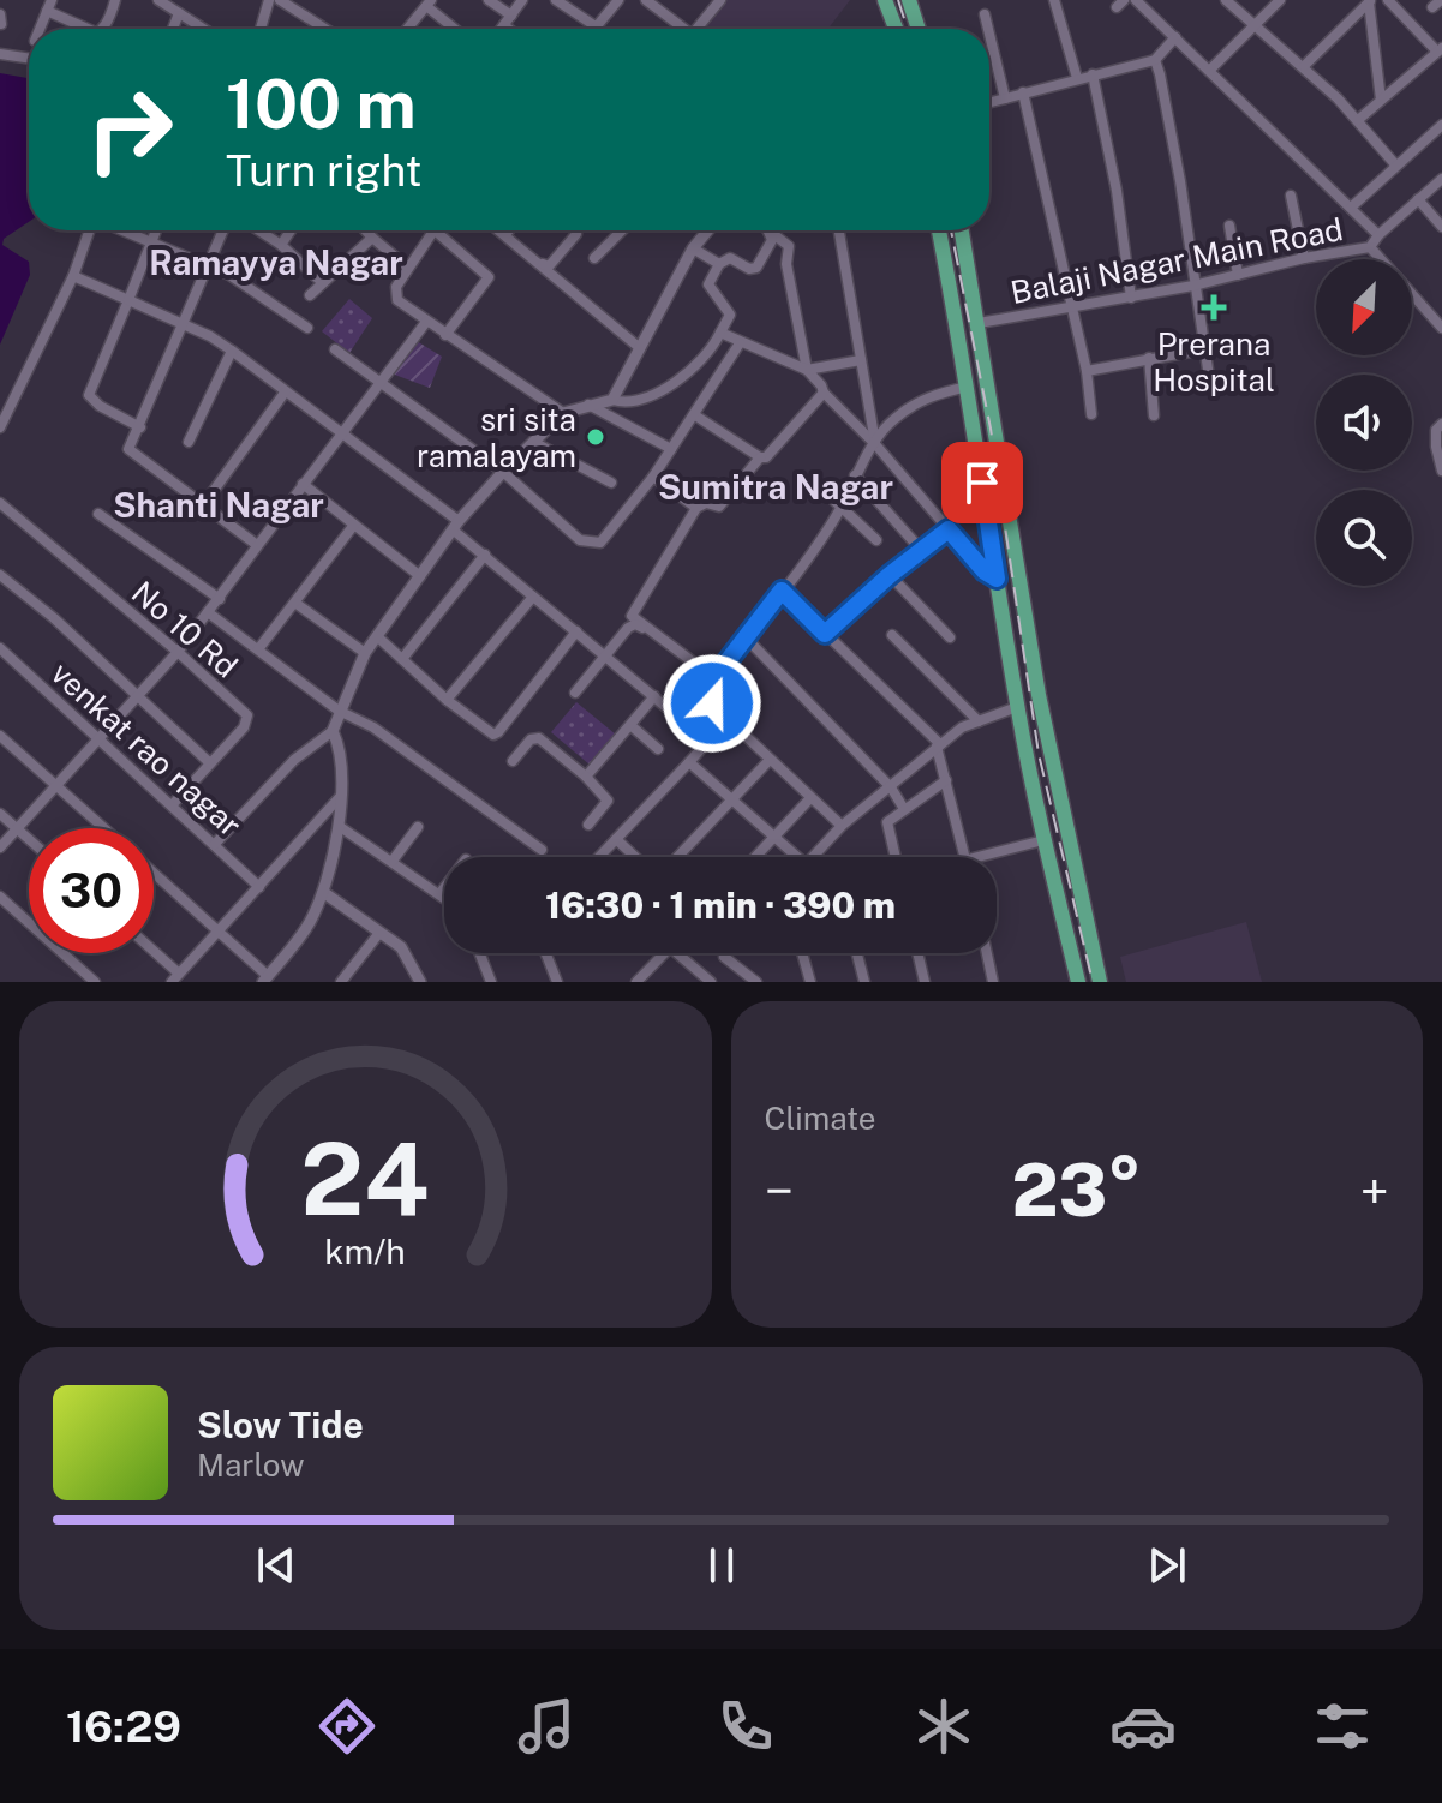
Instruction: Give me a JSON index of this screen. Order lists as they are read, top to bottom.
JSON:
{
  "streets": {
    "street": ["Balaji Nagar Main Road", "No 10 Rd", "venkat rao nagar"]
  },
  "crossings": [
    ["No 10 Rd", "venkat rao nagar"]
  ],
  "districts": ["Ramayya Nagar", "Sumitra Nagar", "Shanti Nagar"],
  "places": {
    "health": ["Prerana Hospital"],
    "other": ["sri sita ramalayam"]
  },
  "north": "bottom left",
  "page": {
    "turn": ["100 m", "Turn right"],
    "limit": "30",
    "trip": "16:30 · 1 min · 390 m",
    "tile": "Climate",
    "heat": ["−", "23°", "+"],
    "song": ["Slow Tide", "Marlow"],
    "tabs": "16:29",
    "gauge": ["24", "km/h"]
  }
}
